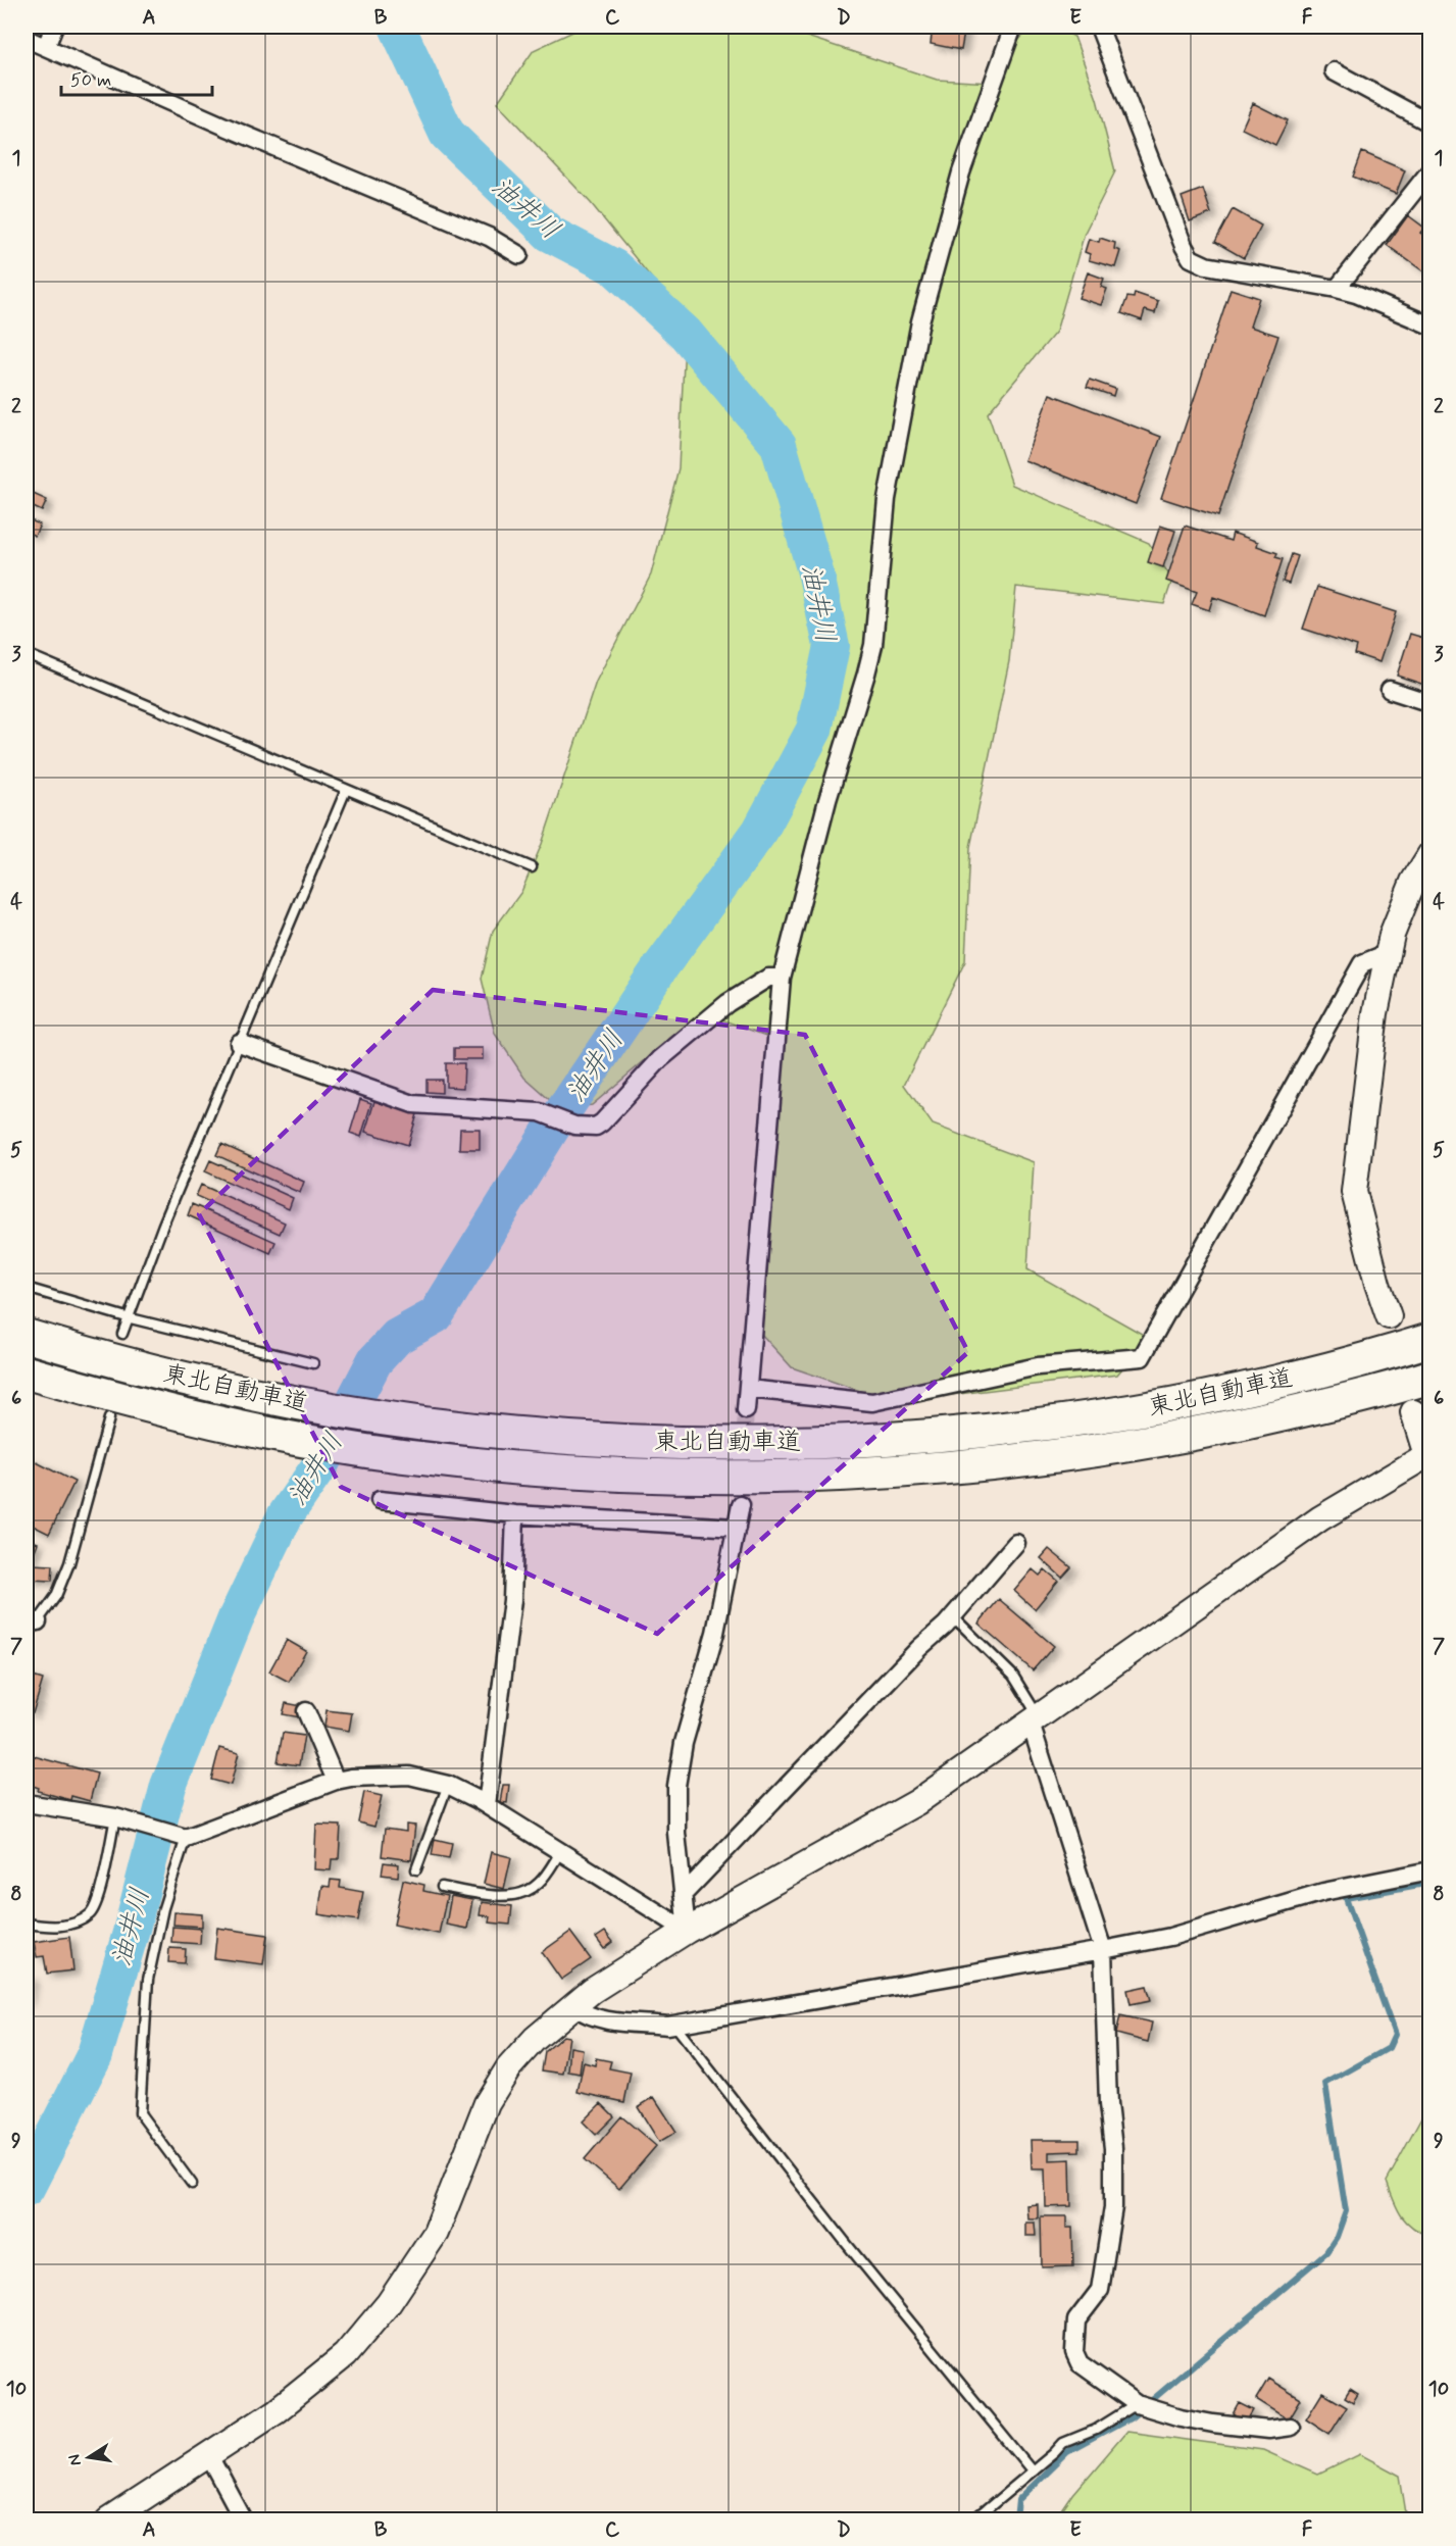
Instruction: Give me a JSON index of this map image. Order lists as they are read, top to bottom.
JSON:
{
  "streets": {
    "highway": ["東北自動車道"]
  },
  "water": ["油井川"],
  "scale_bar": "50 m",
  "north": "left",
  "grid": {
    "columns": [
      "A",
      "B",
      "C",
      "D",
      "E",
      "F"
    ],
    "rows": [
      "1",
      "2",
      "3",
      "4",
      "5",
      "6",
      "7",
      "8",
      "9",
      "10"
    ]
  }
}
